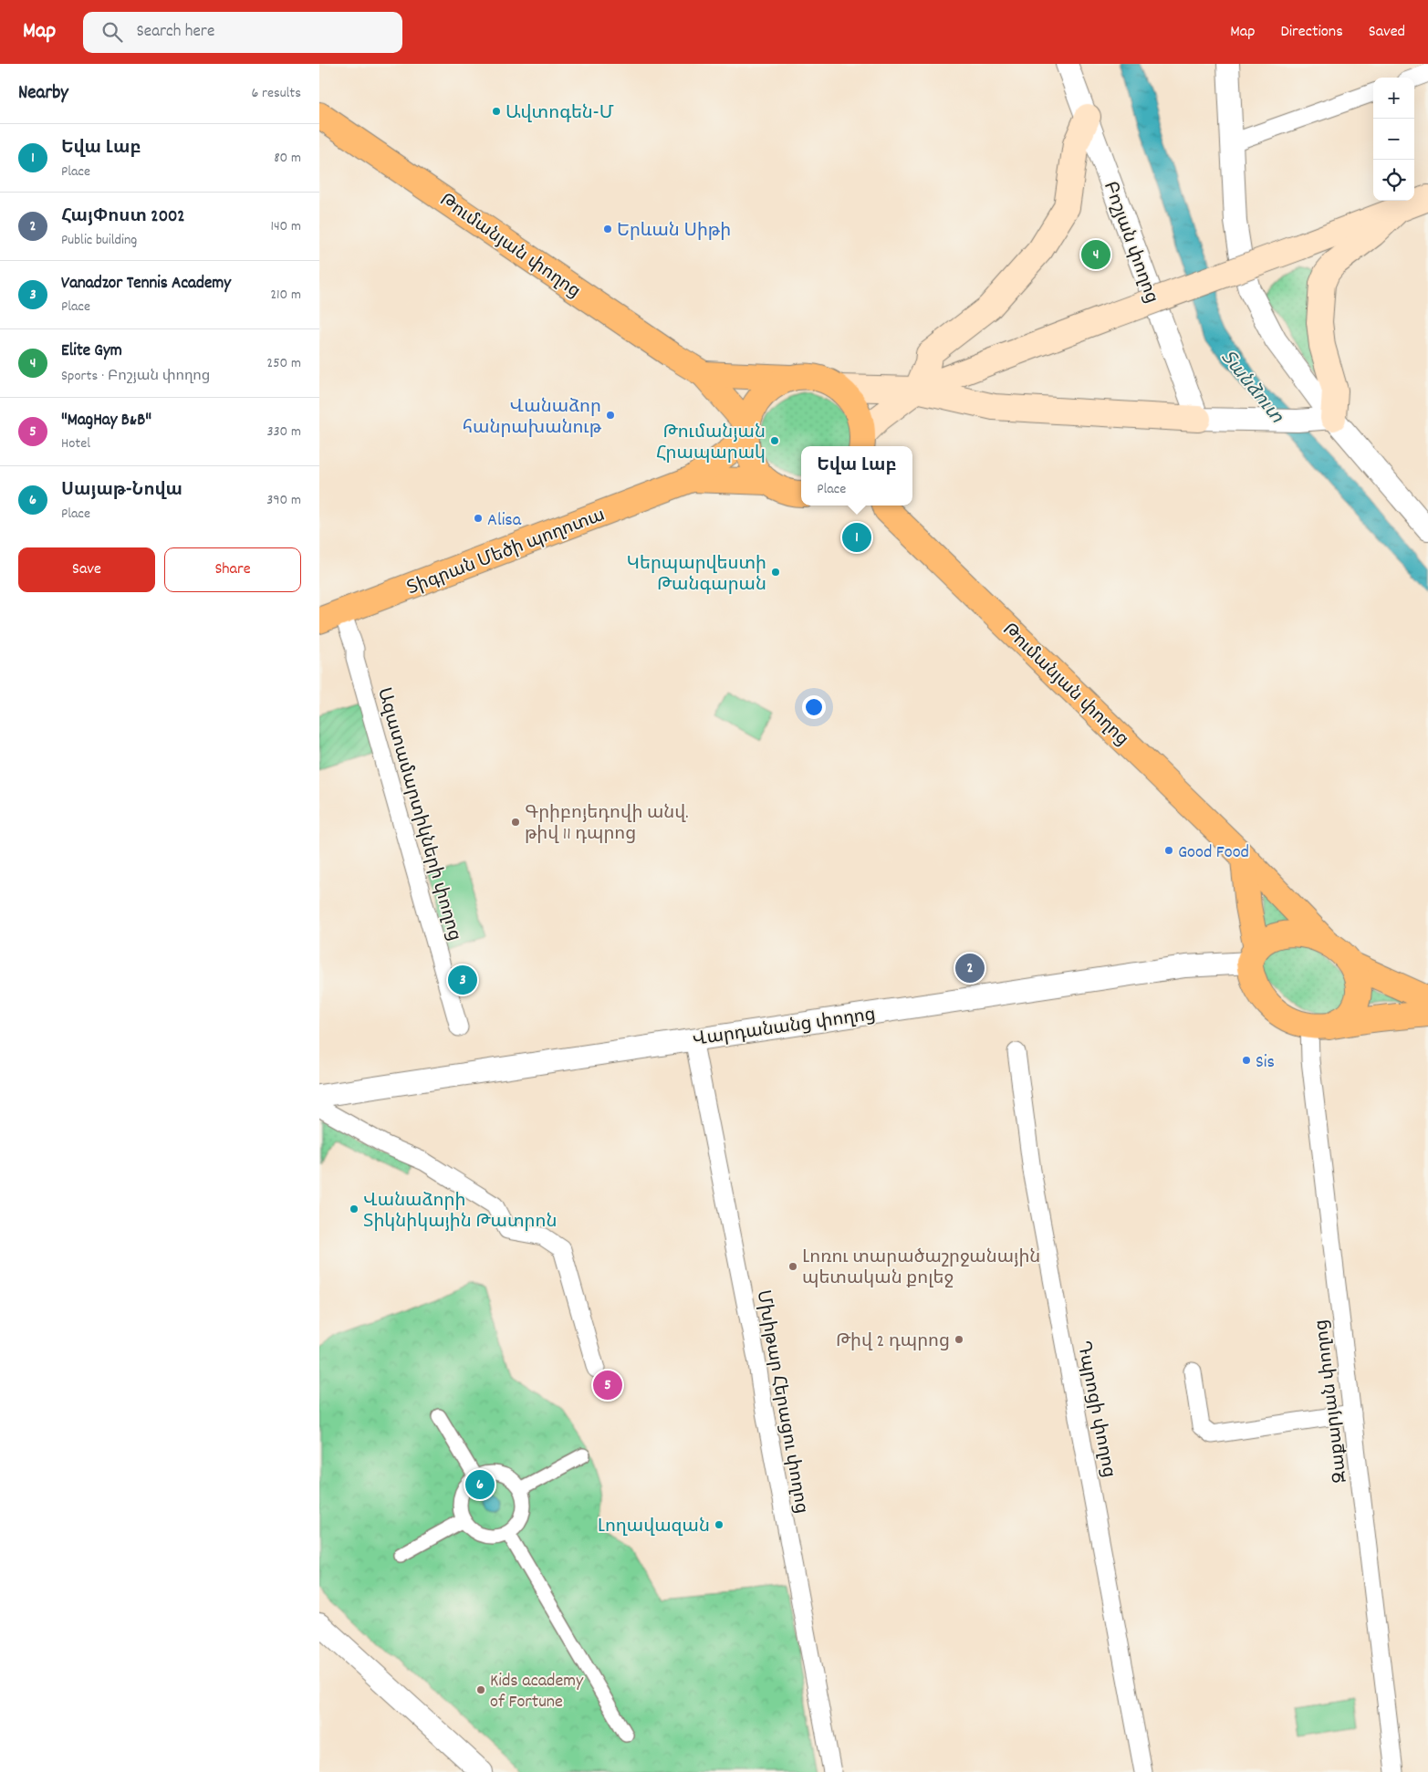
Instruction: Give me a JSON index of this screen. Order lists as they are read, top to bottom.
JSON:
{
  "streets": {
    "main road": ["Թումանյան փողոց", "Տիգրան Մեծի պողոտա"],
    "street": [
      "Բոշյան փողոց",
      "Ազատամարտիկների փողոց",
      "Վարդանանց փողոց",
      "Մխիթար Հերացու փողոց",
      "Զաքարյան փողոց",
      "Դպրոցի փողոց"
    ]
  },
  "crossings": [
    ["Թումանյան փողոց", "Վարդանանց փողոց"],
    ["Թումանյան փողոց", "Զաքարյան փողոց"],
    ["Տիգրան Մեծի պողոտա", "Ազատամարտիկների փողոց"],
    ["Վարդանանց փողոց", "Մխիթար Հերացու փողոց"],
    ["Վարդանանց փողոց", "Զաքարյան փողոց"]
  ],
  "water": ["Տանձուտ"],
  "places": [
    "Ավտոգեն-Մ",
    "Երևան Սիթի",
    "Վանաձոր հանրախանութ",
    "Թումանյան Հրապարակ",
    "Alisa",
    "Կերպարվեստի Թանգարան",
    "Գրիբոյեդովի անվ. թիվ 11 դպրոց",
    "Good Food",
    "Sis",
    "Վանաձորի Տիկնիկային Թատրոն",
    "Լոռու տարածաշրջանային պետական քոլեջ",
    "Թիվ 2 դպրոց",
    "Լողավազան",
    "Kids academy of Fortune"
  ],
  "page": {
    "header": "Map",
    "search": "Search here",
    "nav": ["Map", "Directions", "Saved"],
    "heading": ["Nearby", "6 results"],
    "map_buttons": ["+", "−"],
    "list": [
      {
        "mark": "1",
        "name": "Եվա Լաբ",
        "note": "Place",
        "value": "80 m"
      },
      {
        "mark": "2",
        "name": "ՀայՓոստ 2002",
        "note": "Public building",
        "value": "140 m"
      },
      {
        "mark": "3",
        "name": "Vanadzor Tennis Academy",
        "note": "Place",
        "value": "210 m"
      },
      {
        "mark": "4",
        "name": "Elite Gym",
        "note": "Sports · Բոշյան փողոց",
        "value": "250 m"
      },
      {
        "mark": "5",
        "name": "\"MagHay B&B\"",
        "note": "Hotel",
        "value": "330 m"
      },
      {
        "mark": "6",
        "name": "Սայաթ-Նովա",
        "note": "Place",
        "value": "390 m"
      }
    ],
    "pins": [
      "4",
      "1",
      "2",
      "3",
      "5",
      "6"
    ],
    "popup": ["Եվա Լաբ", "Place"],
    "buttons": ["Save", "Share"]
  }
}
